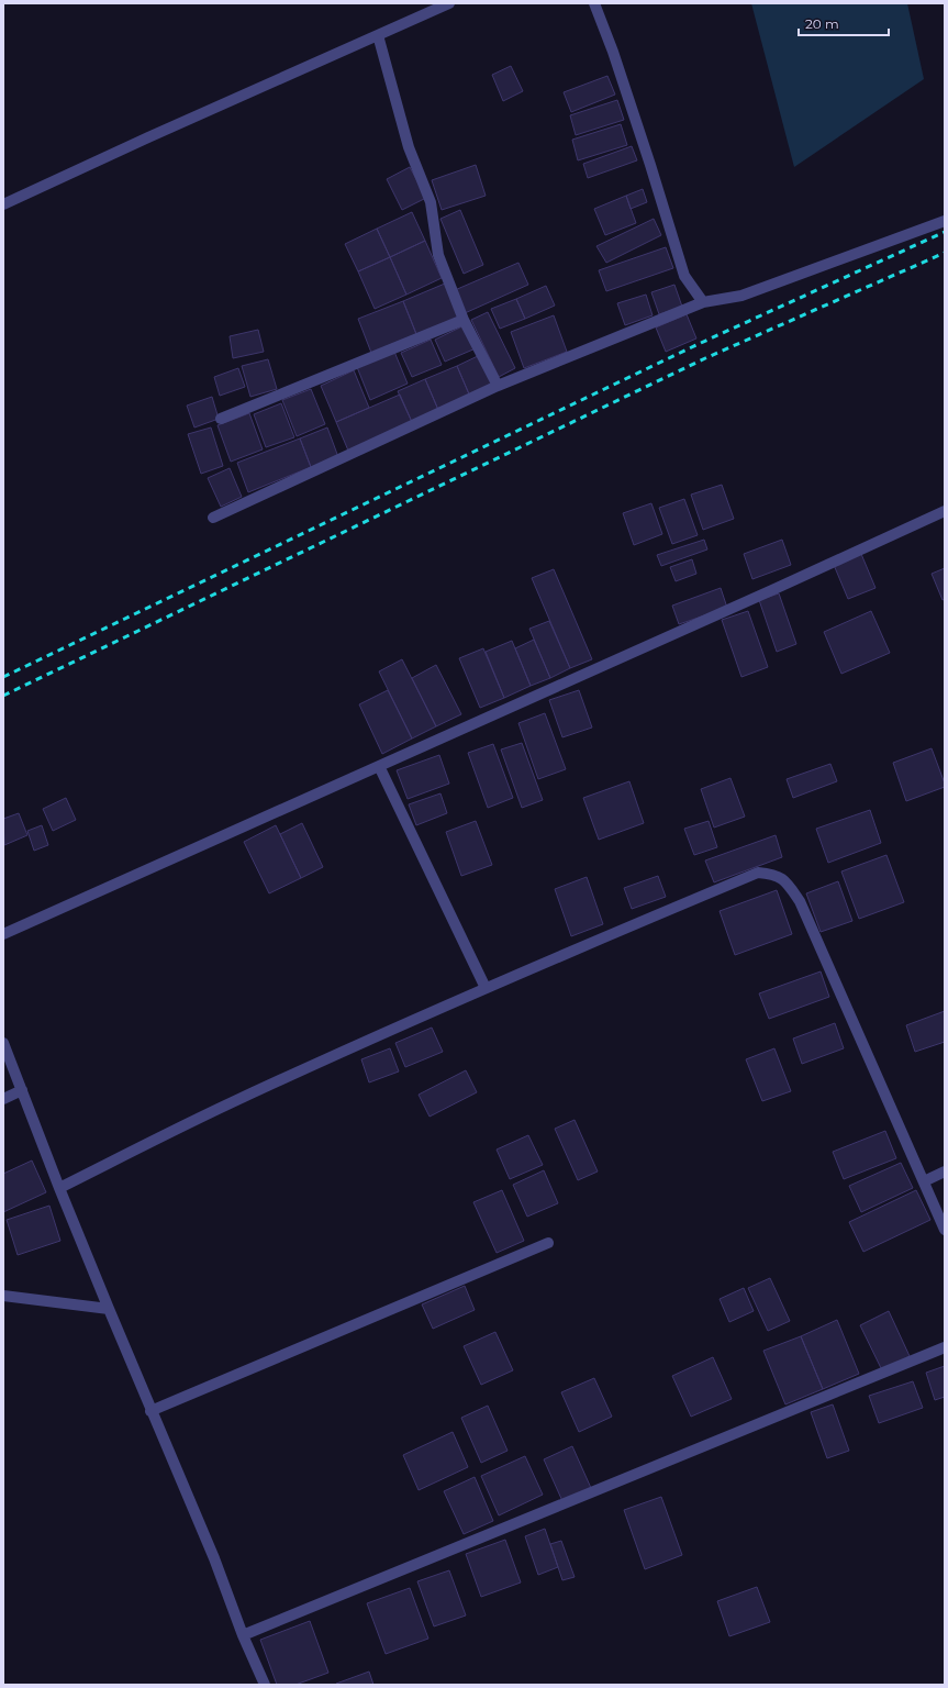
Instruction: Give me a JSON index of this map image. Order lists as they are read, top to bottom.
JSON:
{
  "scale_bar": "20 m"
}
